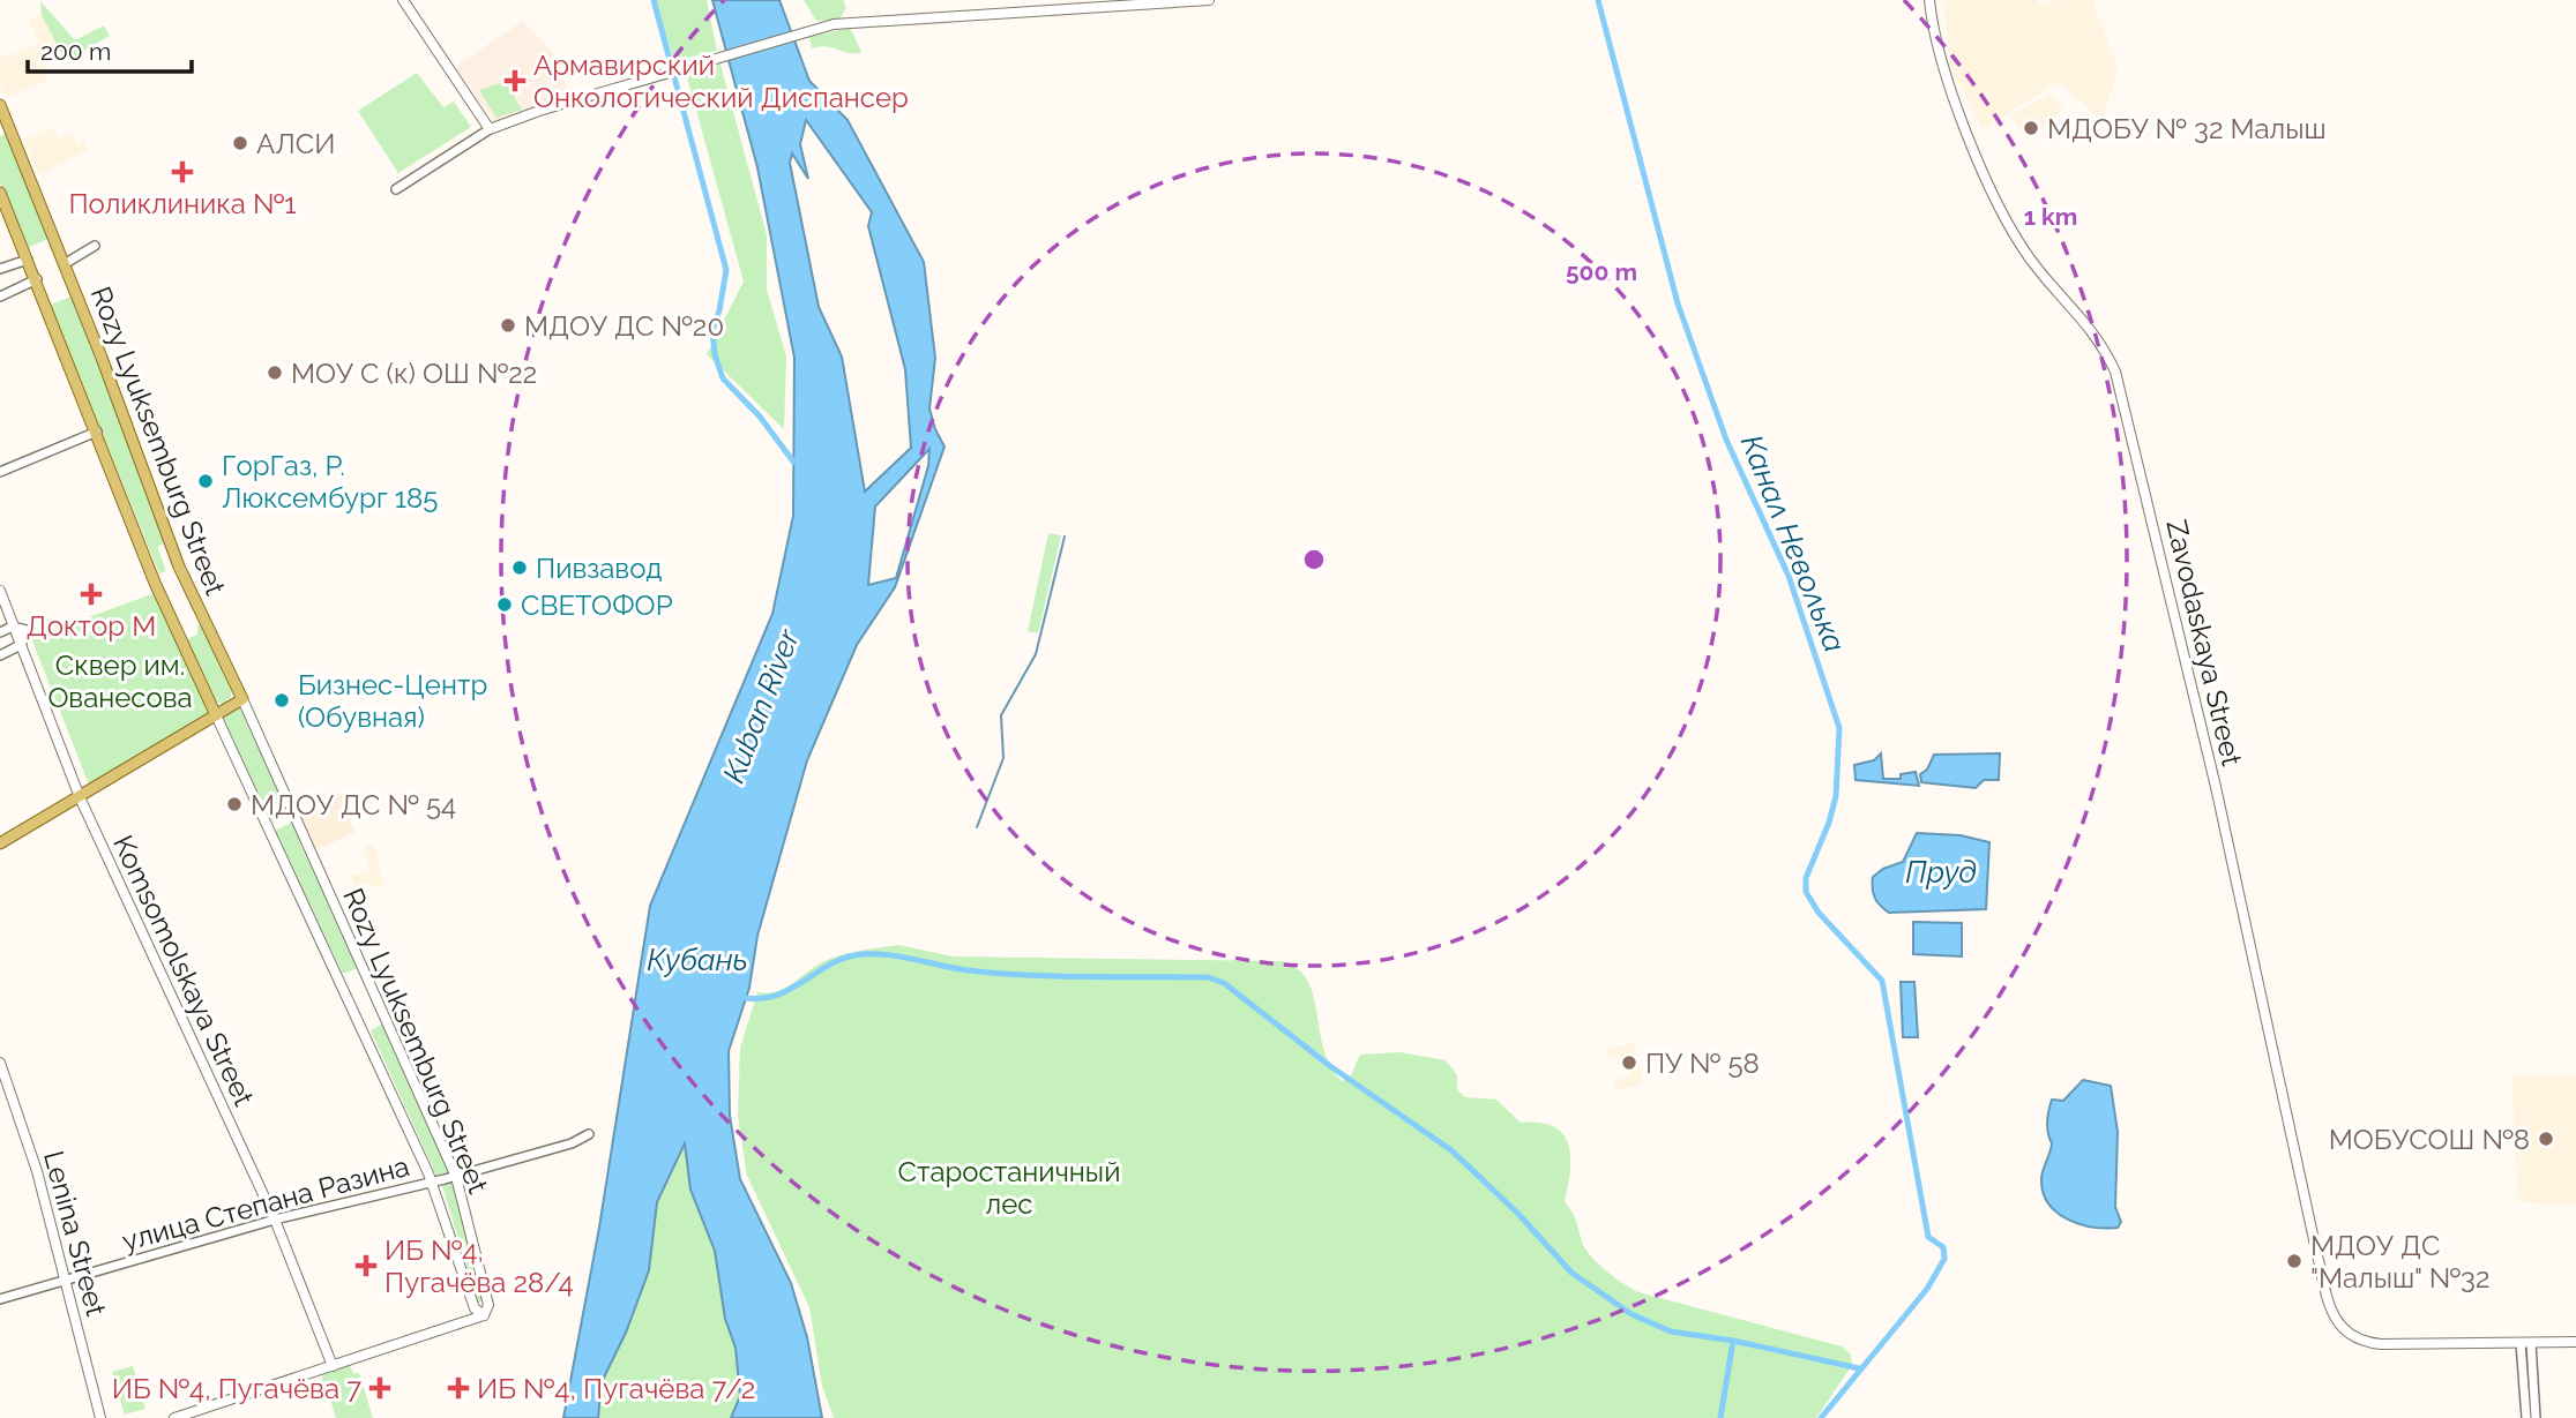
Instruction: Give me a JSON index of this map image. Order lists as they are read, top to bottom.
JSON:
{
  "streets": {
    "main road": [
      "Rozy Lyuksemburg Street",
      "Zavodaskaya Street",
      "Komsomolskaya Street",
      "Lenina Street"
    ],
    "street": ["улица Степана Разина"]
  },
  "crossings": [
    ["Rozy Lyuksemburg Street", "улица Степана Разина"],
    ["Komsomolskaya Street", "улица Степана Разина"],
    ["улица Степана Разина", "Lenina Street"]
  ],
  "water": [
    "Канал Неволька",
    "Kuban River",
    "Пруд",
    "Кубань"
  ],
  "parks": ["Сквер им. Ованесова", "Старостаничный лес"],
  "places": {
    "health": [
      "Армавирский Онкологический Диспансер",
      "Поликлиника №1",
      "Доктор М",
      "ИБ №4, Пугачёва 28/4",
      "ИБ №4, Пугачёва 7",
      "ИБ №4, Пугачёва 7/2"
    ],
    "other": [
      "МДОБУ № 32 Малыш",
      "АЛСИ",
      "МДОУ ДС №20",
      "МОУ С (к) ОШ №22",
      "ГорГаз, Р. Люксембург 185",
      "Пивзавод",
      "СВЕТОФОР",
      "Бизнес-Центр (Обувная)",
      "МДОУ ДС № 54",
      "ПУ № 58",
      "МОБУСОШ №8",
      "МДОУ ДС \"Малыш\" №32"
    ]
  },
  "scale_bar": "200 m",
  "rings": ["1 km", "500 m"]
}
